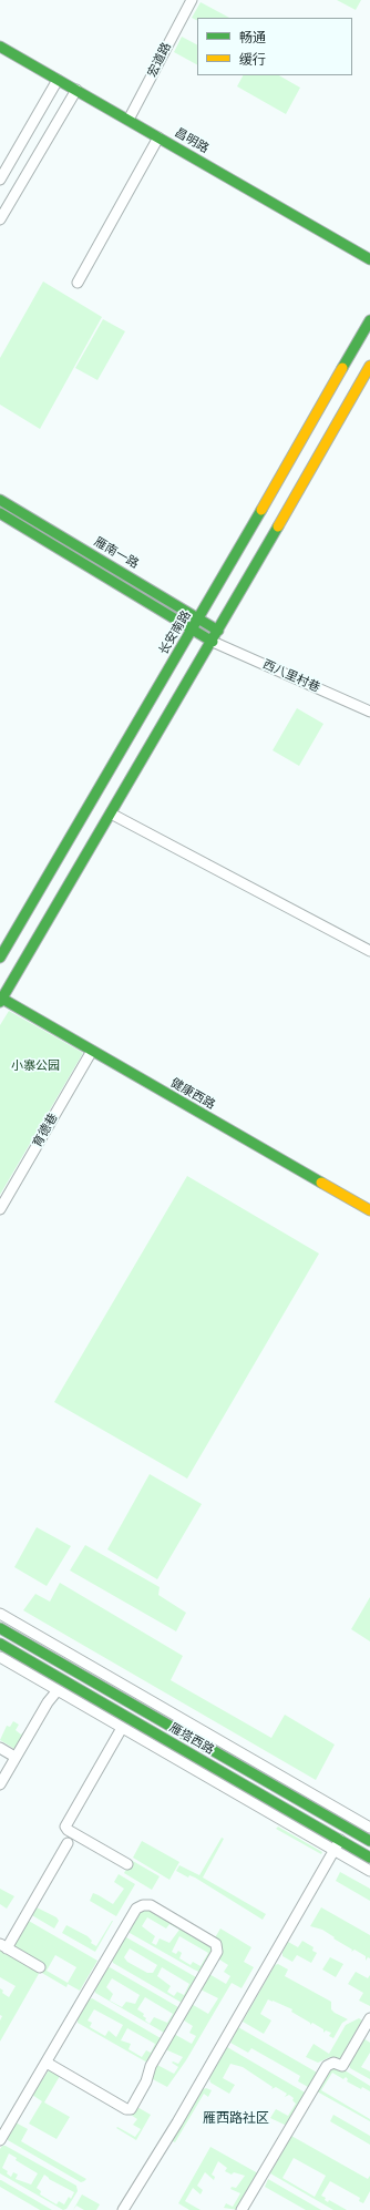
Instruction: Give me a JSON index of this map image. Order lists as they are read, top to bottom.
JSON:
{
  "streets": {
    "main road": [
      "昌明路",
      "雁南一路",
      "长安南路",
      "健康西路",
      "雁塔西路"
    ],
    "street": ["宏道路", "西八里村巷", "育德巷"]
  },
  "crossings": [
    ["宏道路", "昌明路"],
    ["雁南一路", "长安南路"],
    ["雁南一路", "西八里村巷"],
    ["健康西路", "育德巷"]
  ],
  "districts": ["雁西路社区"],
  "parks": ["小寨公园"],
  "legend": ["畅通", "缓行"]
}
